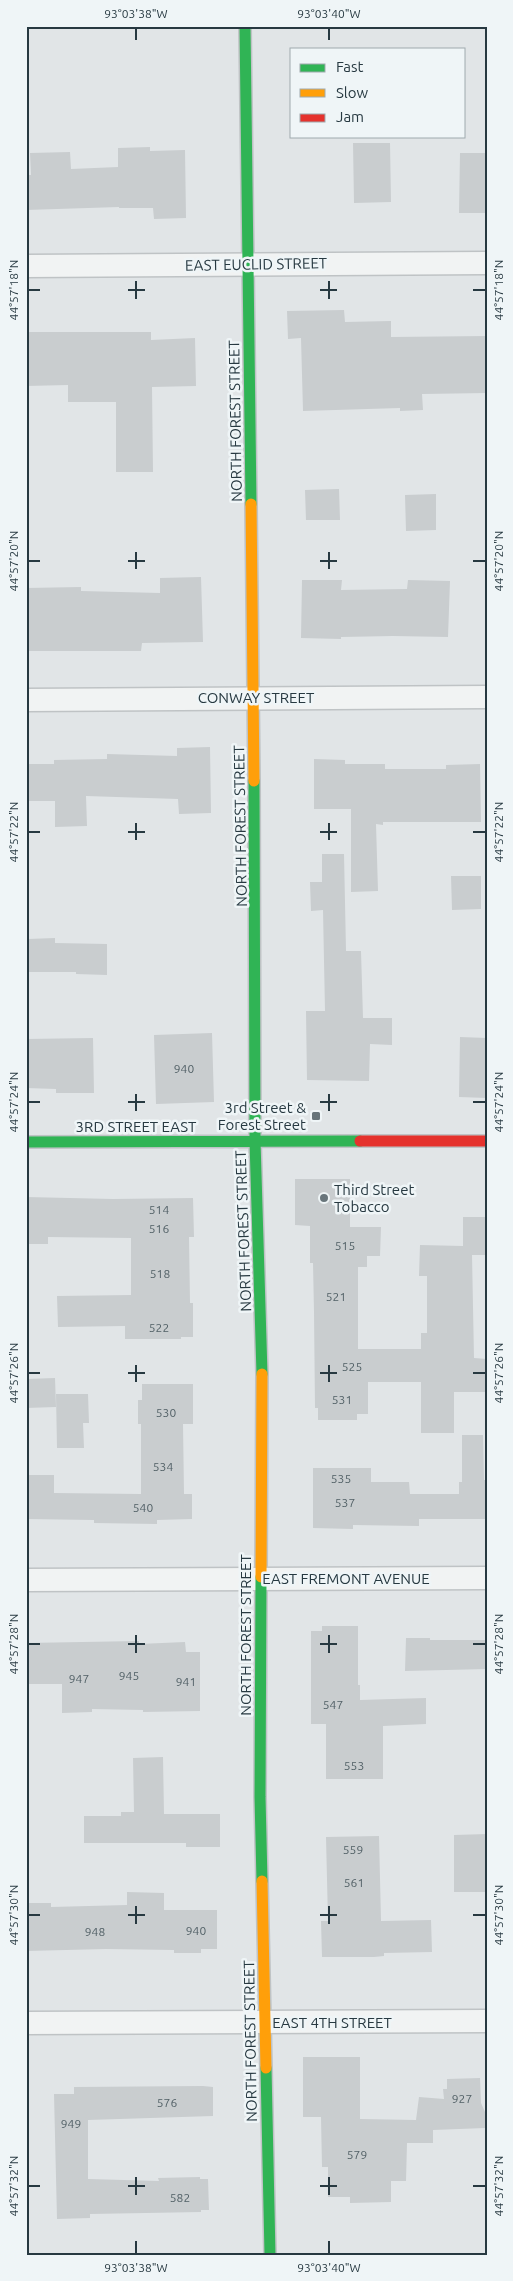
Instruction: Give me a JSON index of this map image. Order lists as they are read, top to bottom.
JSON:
{
  "streets": {
    "street": [
      "EAST EUCLID STREET",
      "NORTH FOREST STREET",
      "CONWAY STREET",
      "3RD STREET EAST",
      "EAST FREMONT AVENUE",
      "EAST 4TH STREET"
    ]
  },
  "crossings": [
    ["EAST EUCLID STREET", "NORTH FOREST STREET"],
    ["NORTH FOREST STREET", "CONWAY STREET"],
    ["NORTH FOREST STREET", "3RD STREET EAST"],
    ["NORTH FOREST STREET", "EAST FREMONT AVENUE"],
    ["NORTH FOREST STREET", "EAST 4TH STREET"]
  ],
  "places": {
    "transit": ["3rd Street & Forest Street"],
    "other": ["Third Street Tobacco"]
  },
  "house_numbers": [
    "940",
    "514",
    "516",
    "515",
    "518",
    "521",
    "522",
    "525",
    "531",
    "530",
    "534",
    "535",
    "537",
    "540",
    "945",
    "947",
    "941",
    "547",
    "553",
    "559",
    "561",
    "940",
    "948",
    "927",
    "576",
    "949",
    "579",
    "582"
  ],
  "legend": ["Fast", "Slow", "Jam"],
  "coordinates": [
    "93°03'38\"W",
    "93°03'40\"W",
    "44°57'18\"N",
    "44°57'20\"N",
    "44°57'22\"N",
    "44°57'24\"N",
    "44°57'26\"N",
    "44°57'28\"N",
    "44°57'30\"N",
    "44°57'32\"N"
  ]
}
